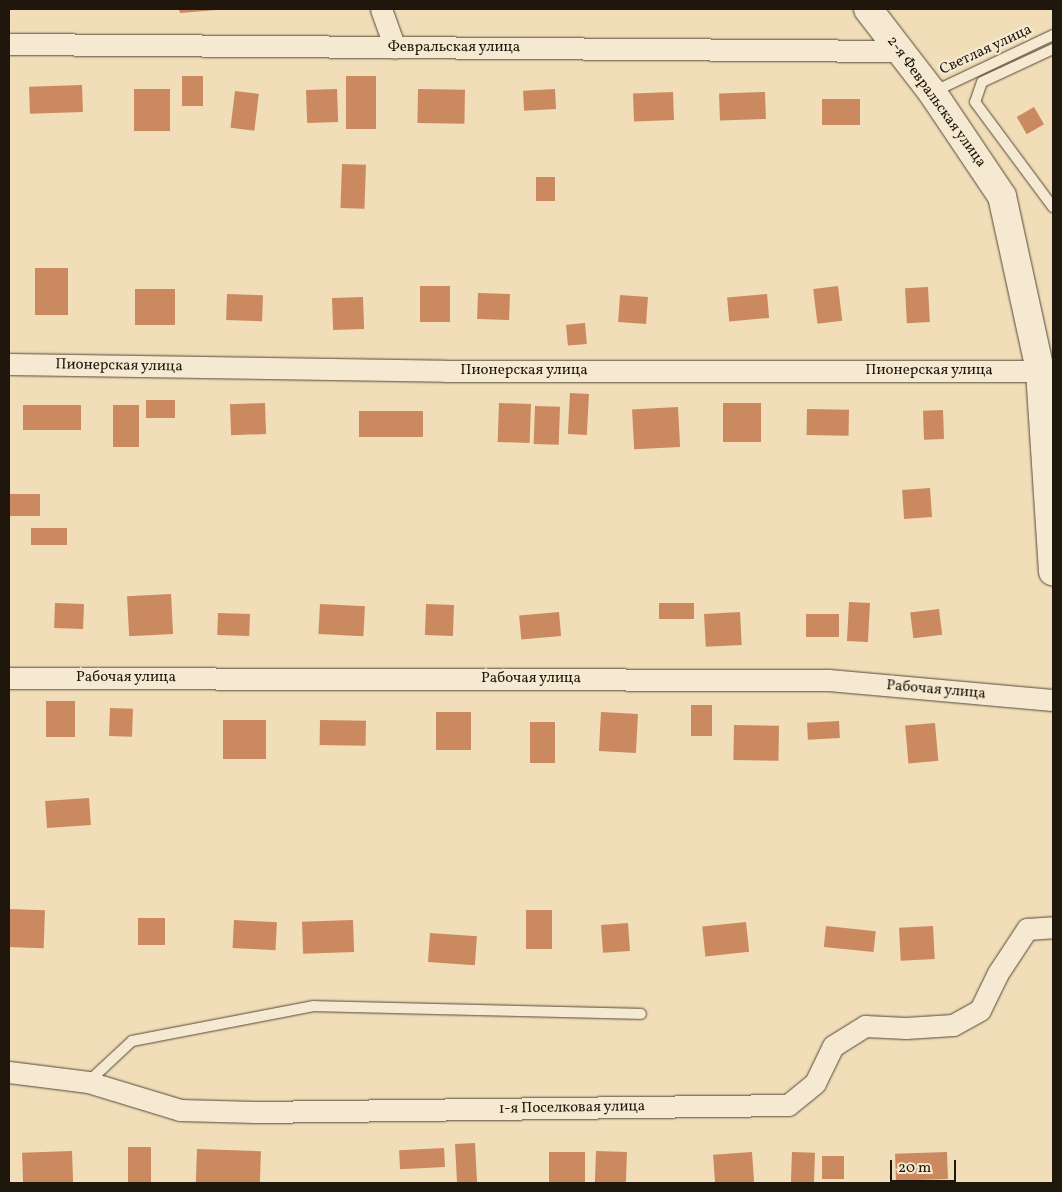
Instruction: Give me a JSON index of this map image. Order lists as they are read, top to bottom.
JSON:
{
  "streets": {
    "street": [
      "Февральская улица",
      "2-я Февральская улица",
      "Пионерская улица",
      "Рабочая улица",
      "1-я Поселковая улица"
    ],
    "lane": ["Светлая улица"]
  },
  "crossings": [
    ["Февральская улица", "2-я Февральская улица"],
    ["Светлая улица", "2-я Февральская улица"],
    ["2-я Февральская улица", "Пионерская улица"]
  ],
  "scale_bar": "20 m"
}
